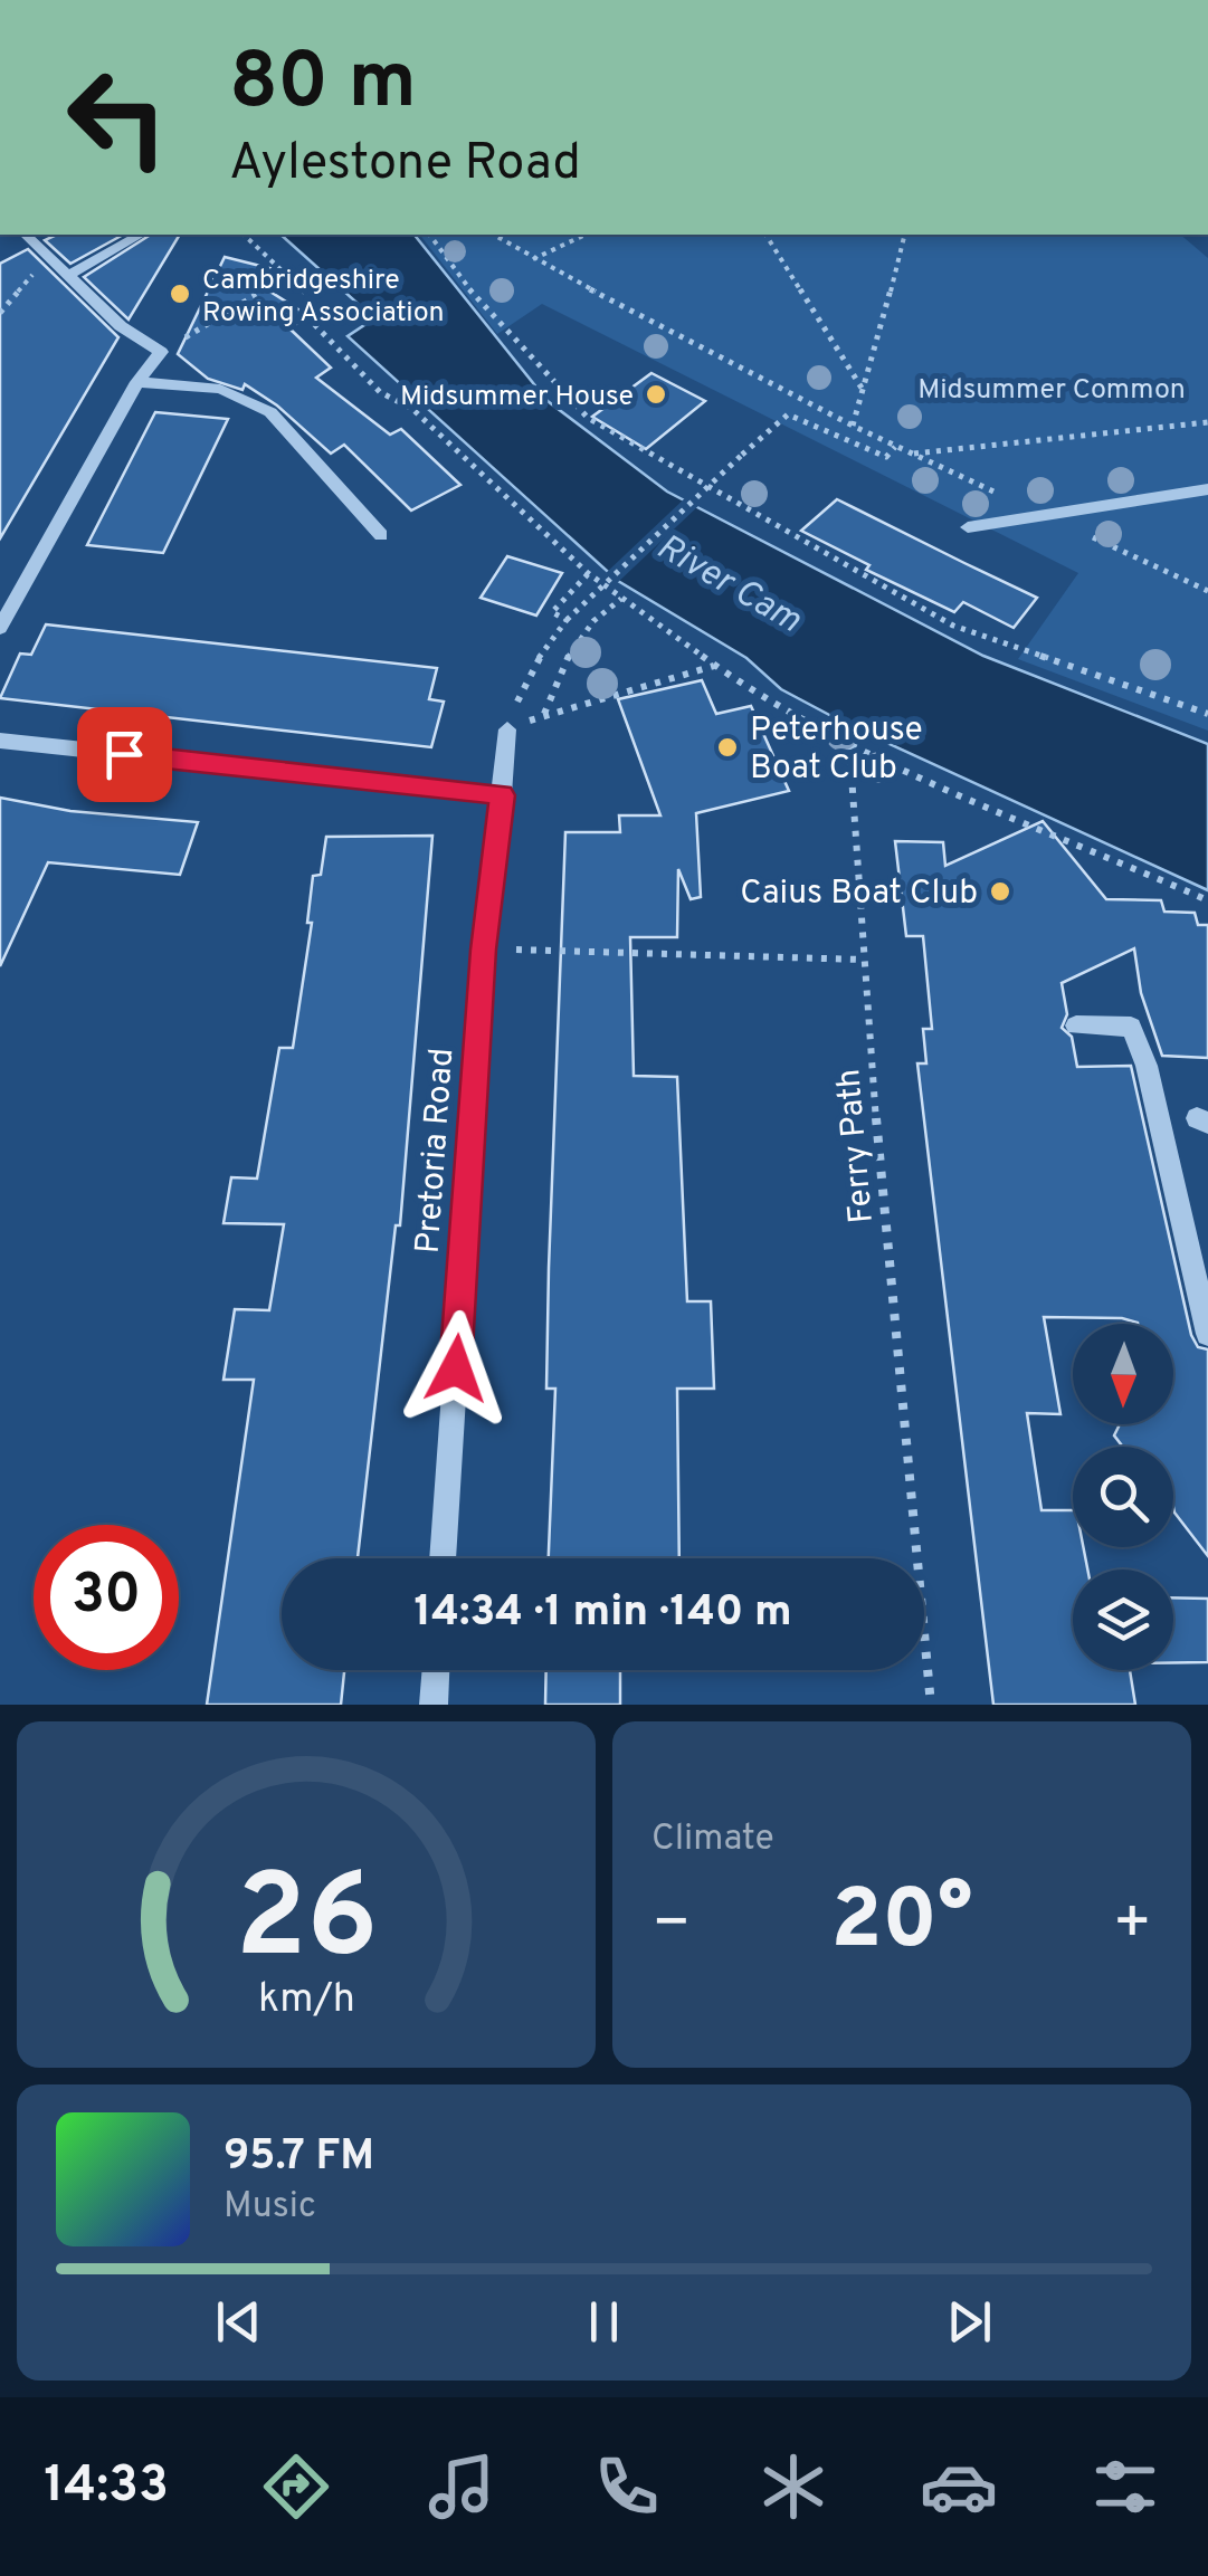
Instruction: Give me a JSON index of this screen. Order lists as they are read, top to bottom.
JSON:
{
  "streets": {
    "street": ["Pretoria Road"],
    "path": ["Ferry Path"]
  },
  "water": ["River Cam"],
  "parks": ["Midsummer Common"],
  "places": [
    "Cambridgeshire Rowing Association",
    "Midsummer House",
    "Peterhouse Boat Club",
    "Caius Boat Club"
  ],
  "north": "bottom",
  "page": {
    "turn": ["80 m", "Aylestone Road"],
    "limit": "30",
    "trip": "14:34 · 1 min · 140 m",
    "tile": "Climate",
    "heat": ["−", "20°", "+"],
    "song": ["95.7 FM", "Music"],
    "tabs": "14:33",
    "gauge": ["26", "km/h"]
  }
}
